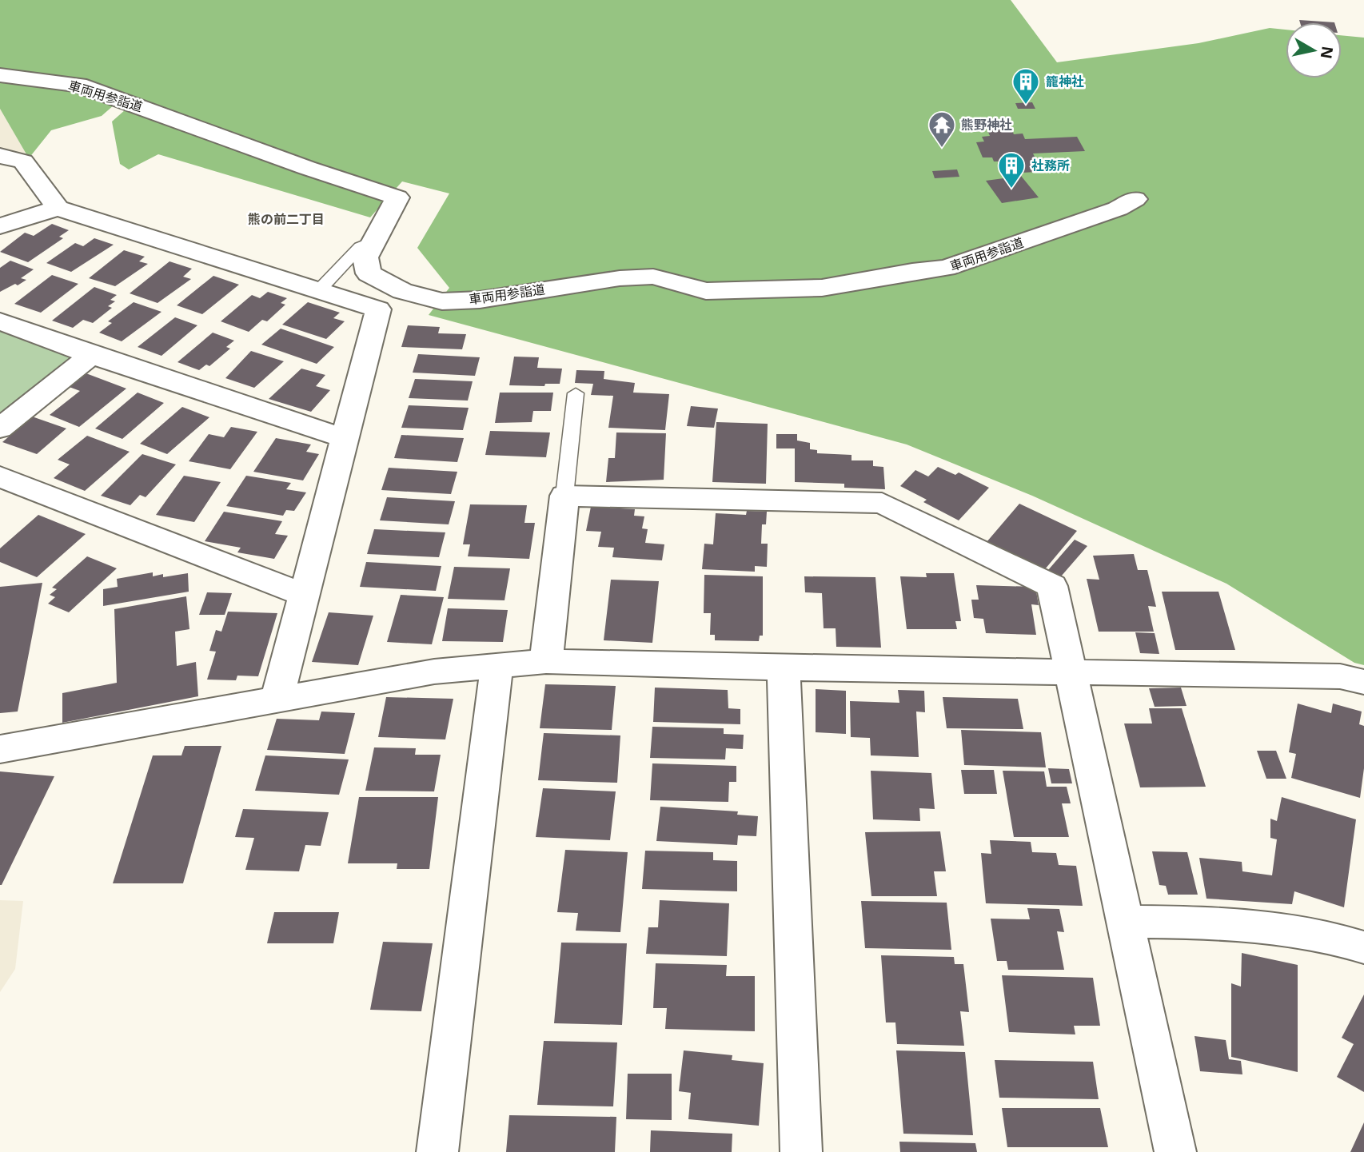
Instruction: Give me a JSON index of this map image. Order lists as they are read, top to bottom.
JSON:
{
  "streets": {
    "street": ["車両用参詣道"]
  },
  "districts": ["熊の前二丁目"],
  "places": {
    "building": ["籠神社", "社務所"],
    "temple": ["熊野神社"]
  },
  "north": "right"
}
